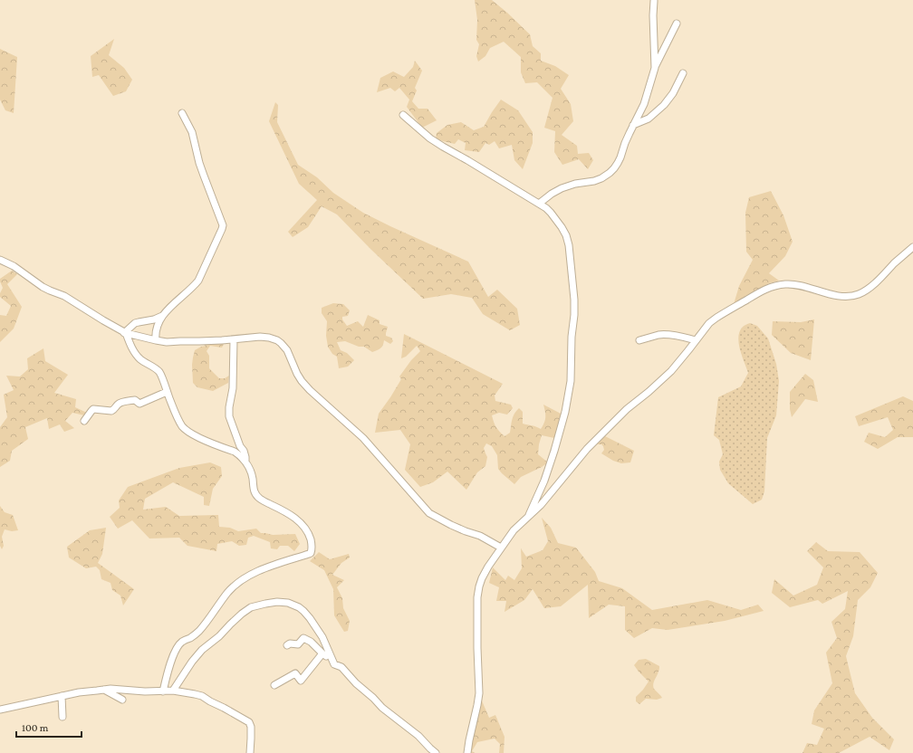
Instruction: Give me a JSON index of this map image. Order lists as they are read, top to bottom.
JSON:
{
  "scale_bar": "100 m"
}
